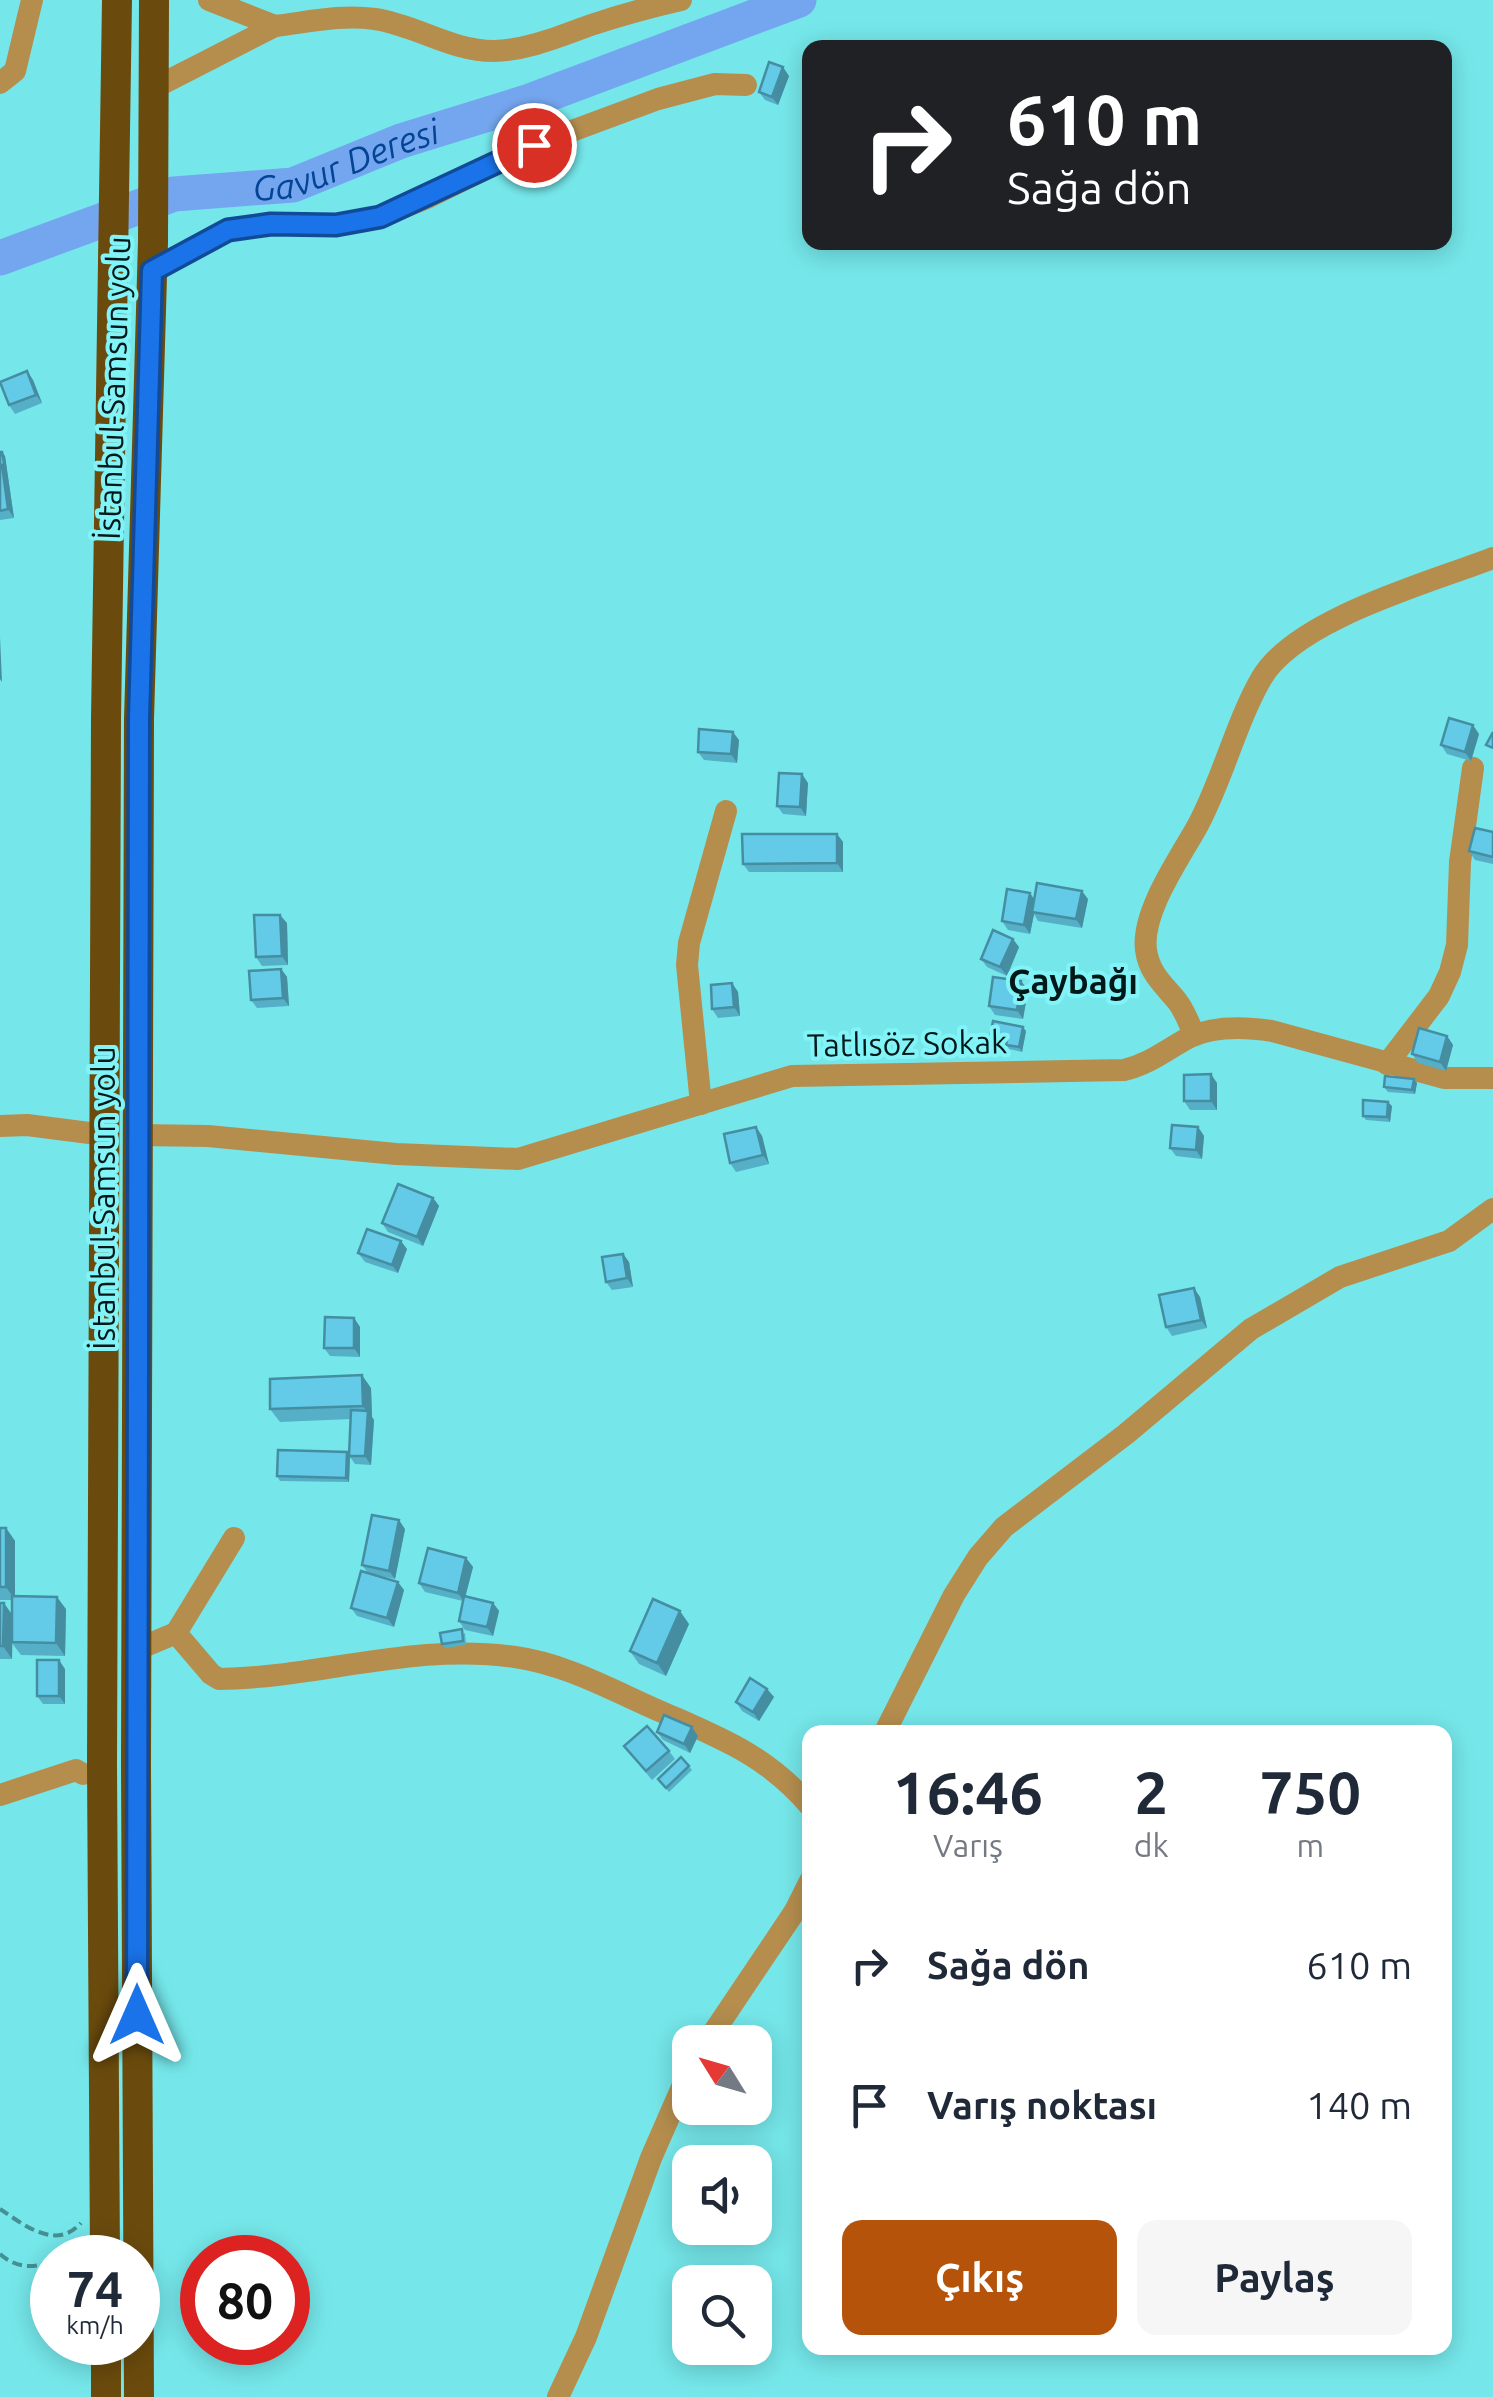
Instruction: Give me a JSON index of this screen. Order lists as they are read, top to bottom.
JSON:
{
  "streets": {
    "highway": ["İstanbul-Samsun yolu"],
    "street": ["Tatlısöz Sokak"]
  },
  "crossings": [
    ["İstanbul-Samsun yolu", "Tatlısöz Sokak"]
  ],
  "districts": ["Çaybağı"],
  "water": ["Gavur Deresi"],
  "north": "top left",
  "page": {
    "turn": ["610 m", "Sağa dön"],
    "eta": [
      "16:46",
      "Varış",
      "2",
      "dk",
      "750",
      "m"
    ],
    "list": [
      {
        "name": "Sağa dön",
        "value": "610 m"
      },
      {
        "name": "Varış noktası",
        "value": "140 m"
      }
    ],
    "buttons": ["Çıkış", "Paylaş"],
    "speed": "74 km/h",
    "limit": "80"
  }
}
